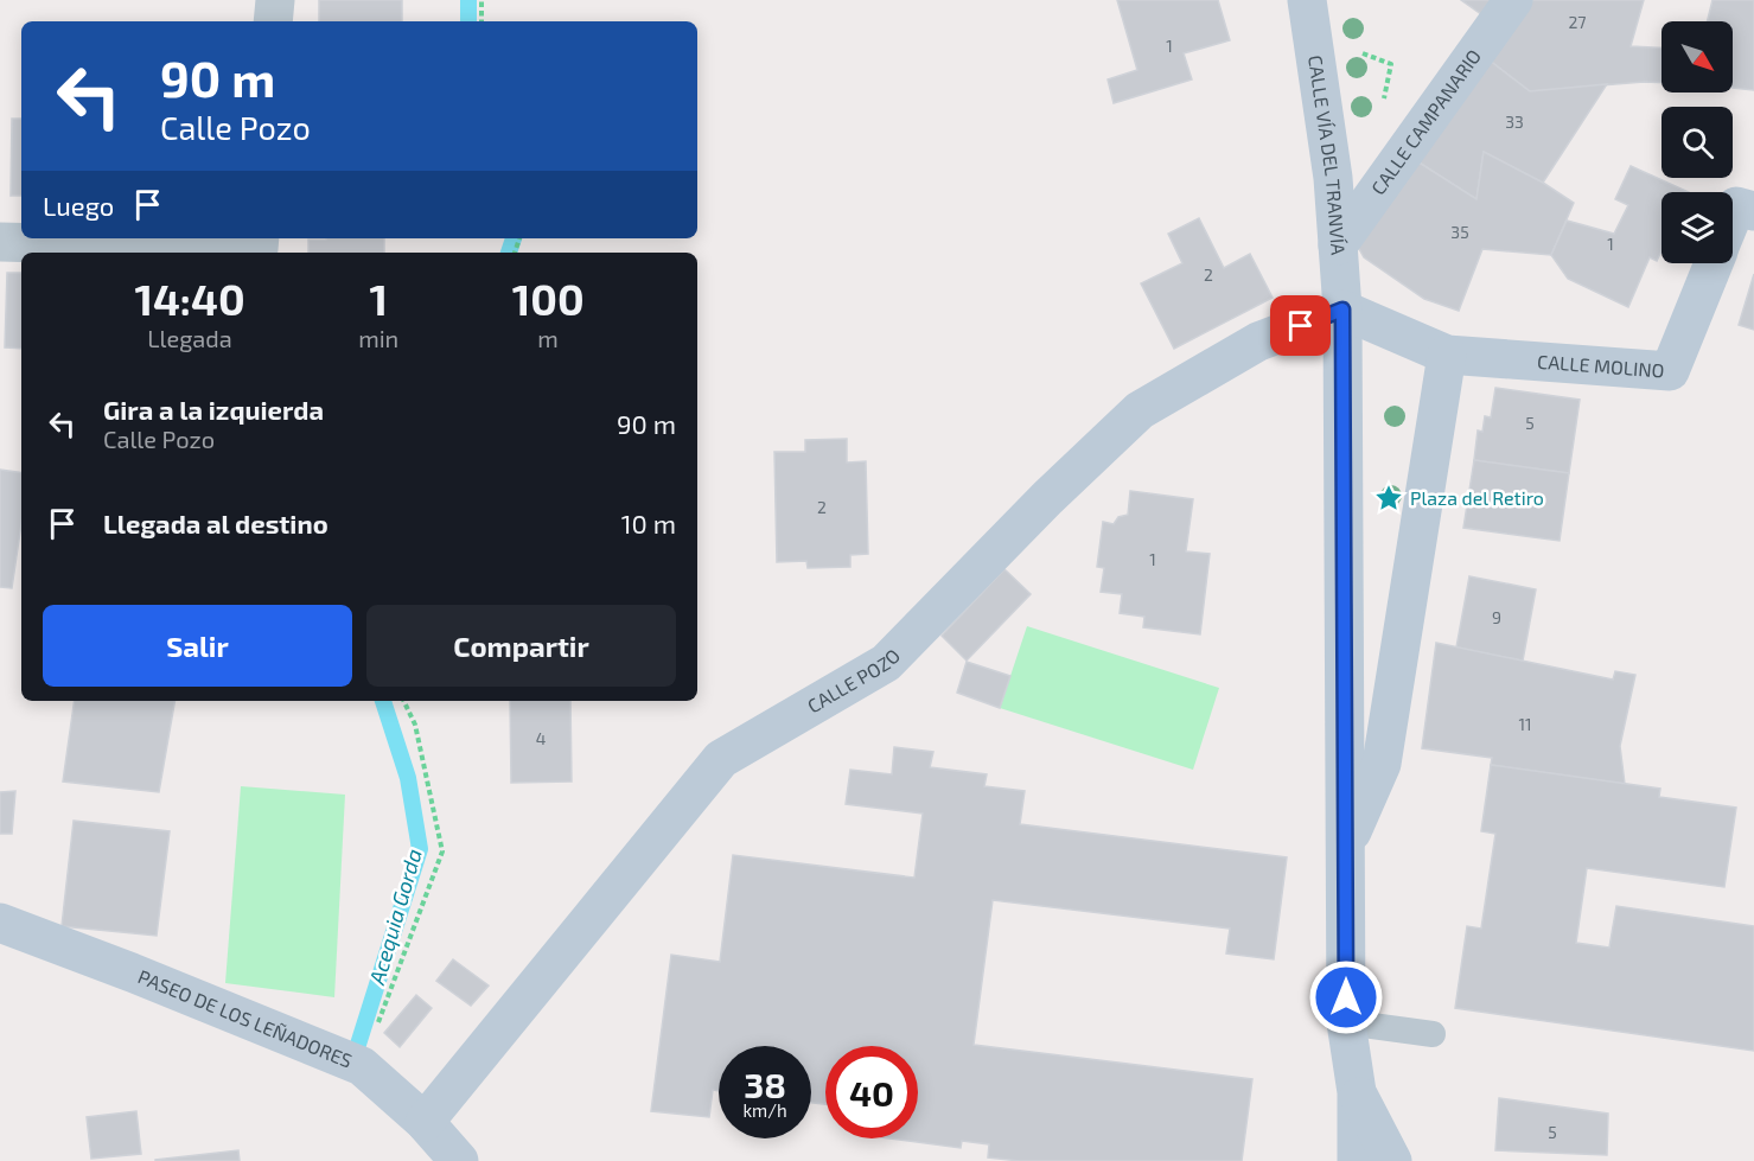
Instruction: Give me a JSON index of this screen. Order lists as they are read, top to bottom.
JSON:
{
  "streets": {
    "street": [
      "CALLE CAMPANARIO",
      "CALLE VÍA DEL TRANVÍA",
      "CALLE MOLINO",
      "CALLE POZO",
      "PASEO DE LOS LEÑADORES"
    ]
  },
  "crossings": [
    ["CALLE CAMPANARIO", "CALLE VÍA DEL TRANVÍA"],
    ["CALLE VÍA DEL TRANVÍA", "CALLE POZO"],
    ["CALLE POZO", "PASEO DE LOS LEÑADORES"]
  ],
  "water": ["Acequia Gorda"],
  "places": {
    "place": ["Plaza del Retiro"]
  },
  "house_numbers": [
    "27",
    "1",
    "33",
    "35",
    "1",
    "2",
    "5",
    "2",
    "1",
    "9",
    "11",
    "4",
    "5"
  ],
  "north": "bottom right",
  "page": {
    "turn": ["90 m", "Calle Pozo"],
    "then": "Luego",
    "eta": [
      "14:40",
      "Llegada",
      "1",
      "min",
      "100",
      "m"
    ],
    "list": [
      {
        "name": "Gira a la izquierda",
        "note": "Calle Pozo",
        "value": "90 m"
      },
      {
        "name": "Llegada al destino",
        "value": "10 m"
      }
    ],
    "buttons": ["Salir", "Compartir"],
    "speed": "38 km/h",
    "limit": "40"
  }
}
